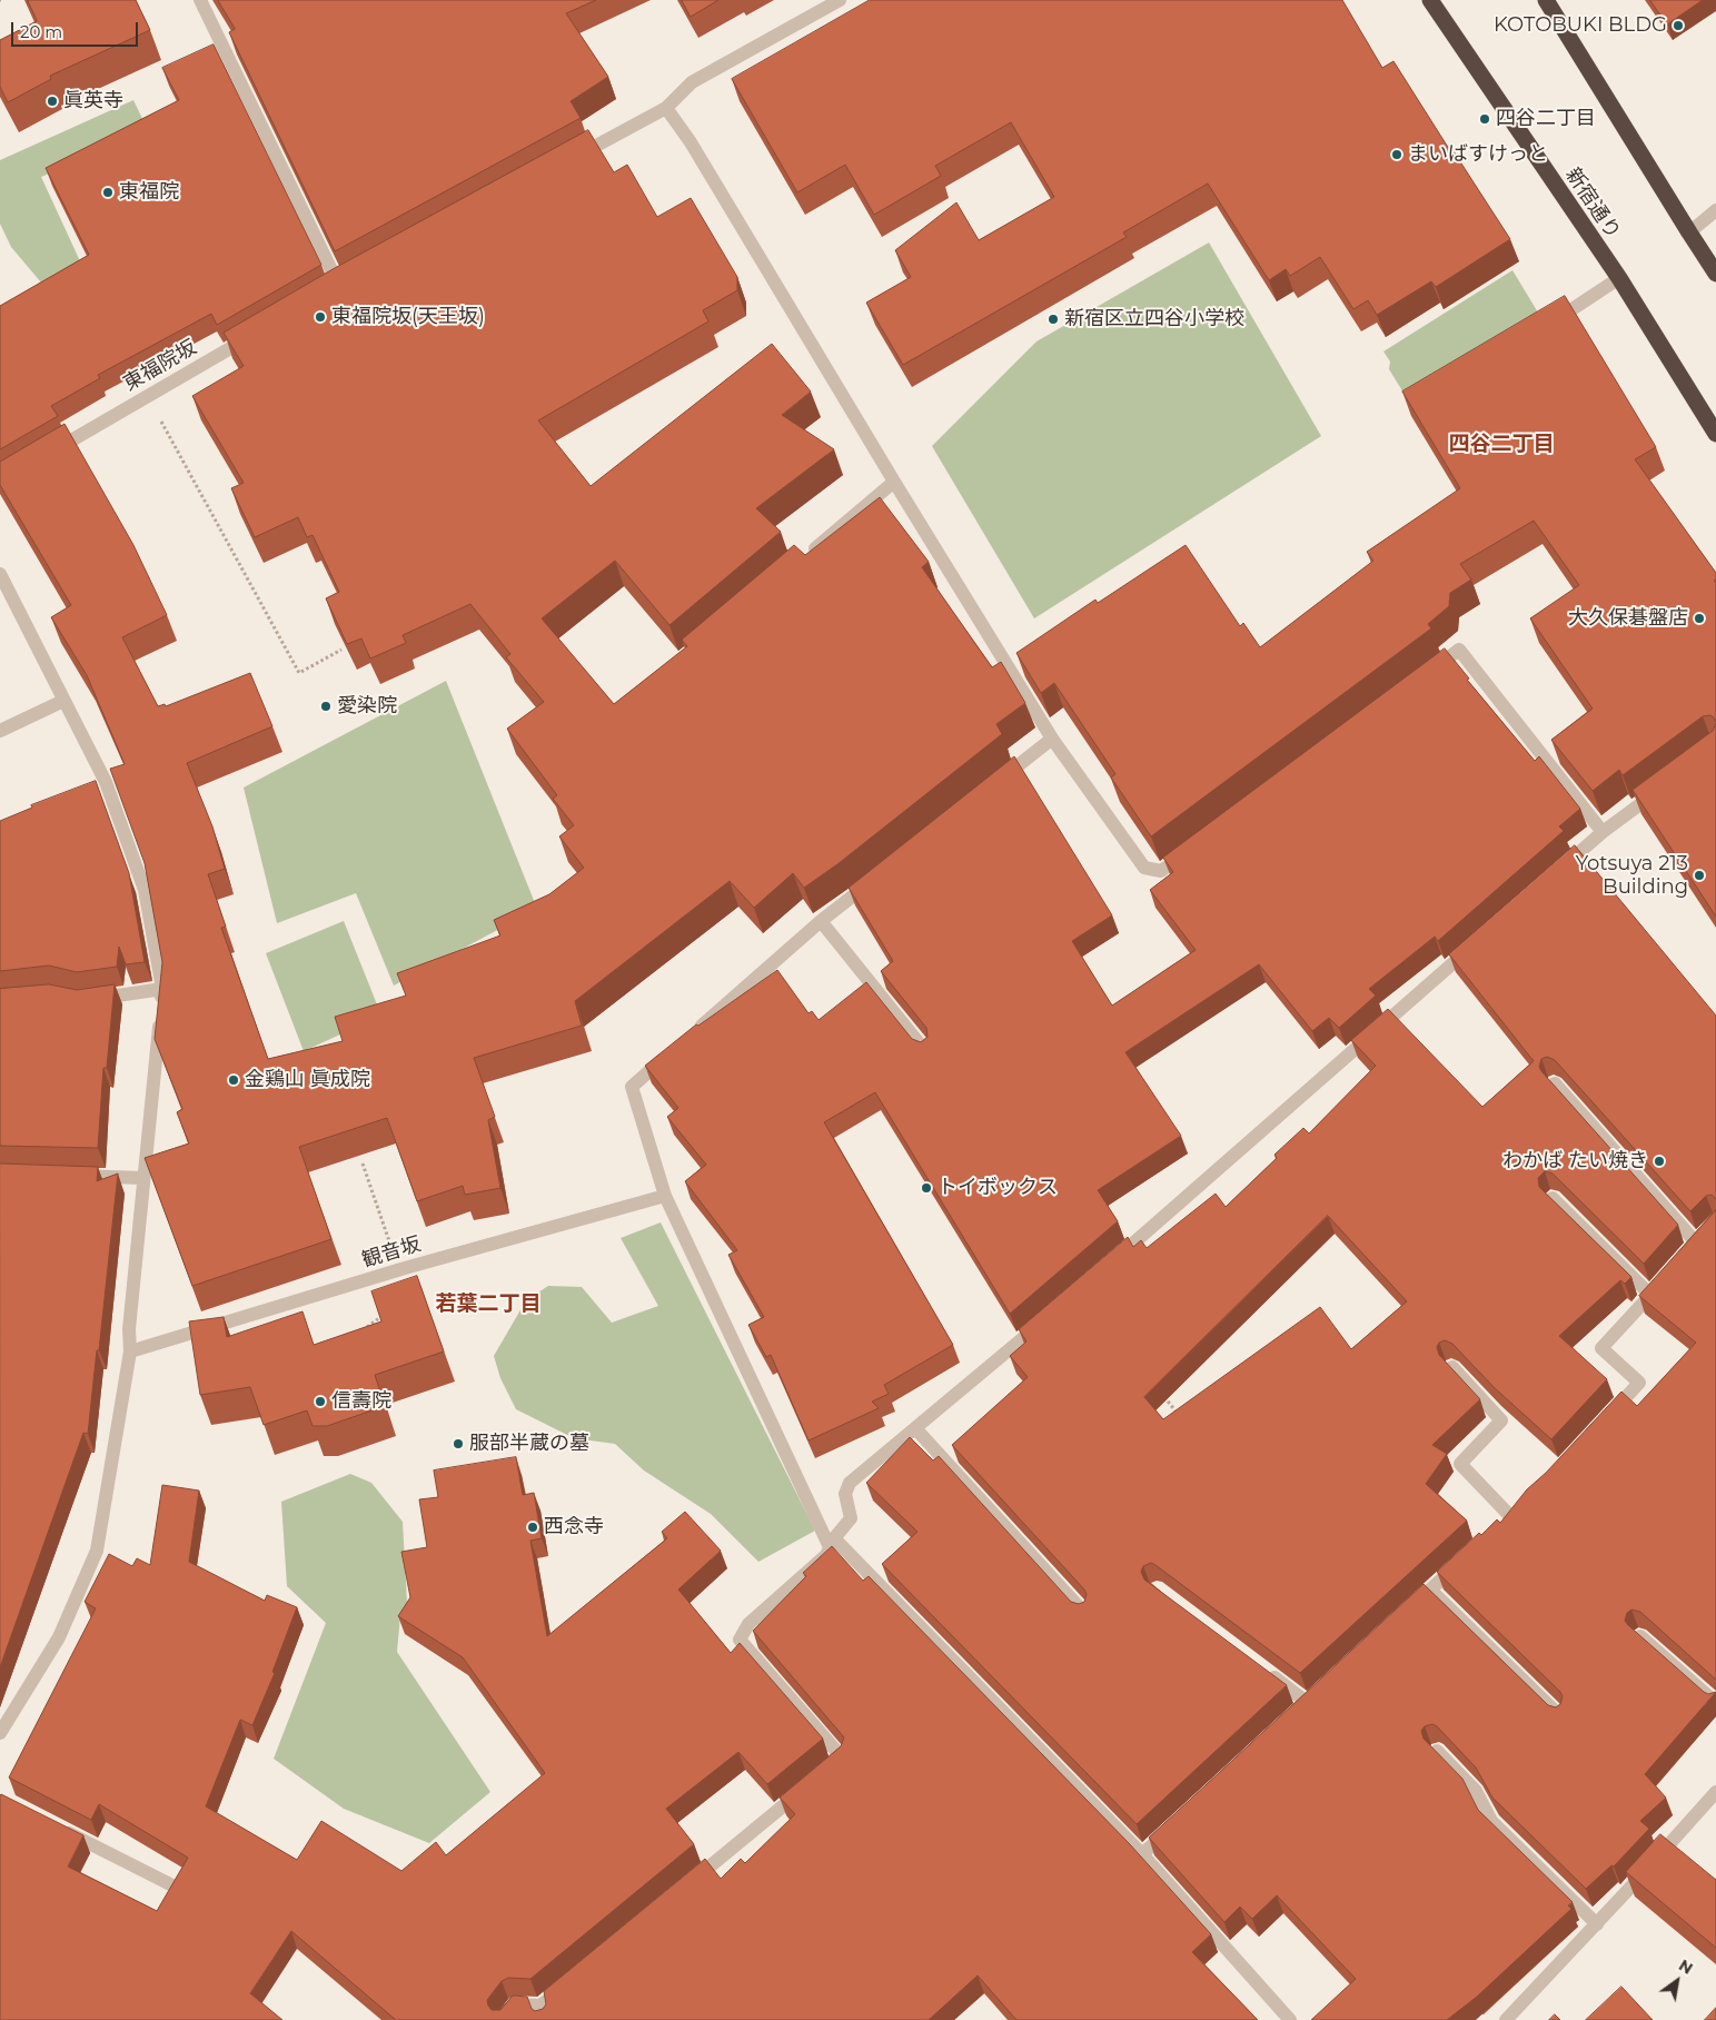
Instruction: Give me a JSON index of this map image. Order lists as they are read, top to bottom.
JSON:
{
  "streets": {
    "highway": ["新宿通り"],
    "street": ["東福院坂", "観音坂"]
  },
  "districts": ["四谷二丁目", "若葉二丁目"],
  "places": [
    "KOTOBUKI BLDG",
    "眞英寺",
    "四谷二丁目",
    "まいばすけっと",
    "東福院",
    "東福院坂(天王坂)",
    "新宿区立四谷小学校",
    "大久保碁盤店",
    "愛染院",
    "Yotsuya 213 Building",
    "金鶏山 眞成院",
    "わかば たい焼き",
    "トイボックス",
    "信壽院",
    "服部半蔵の墓",
    "西念寺"
  ],
  "scale_bar": "20 m",
  "north": "top right"
}
